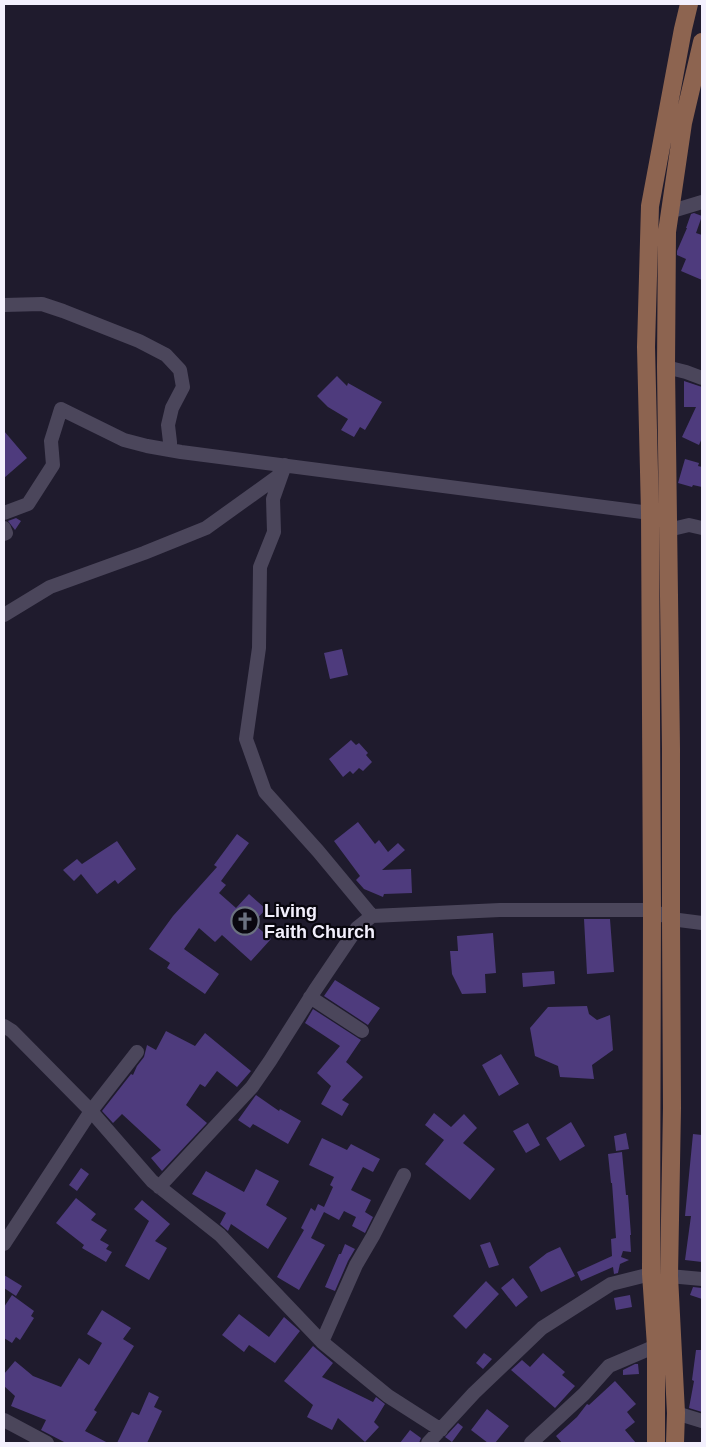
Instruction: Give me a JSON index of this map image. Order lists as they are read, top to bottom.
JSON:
{
  "places": {
    "church": ["Living Faith Church"]
  }
}
